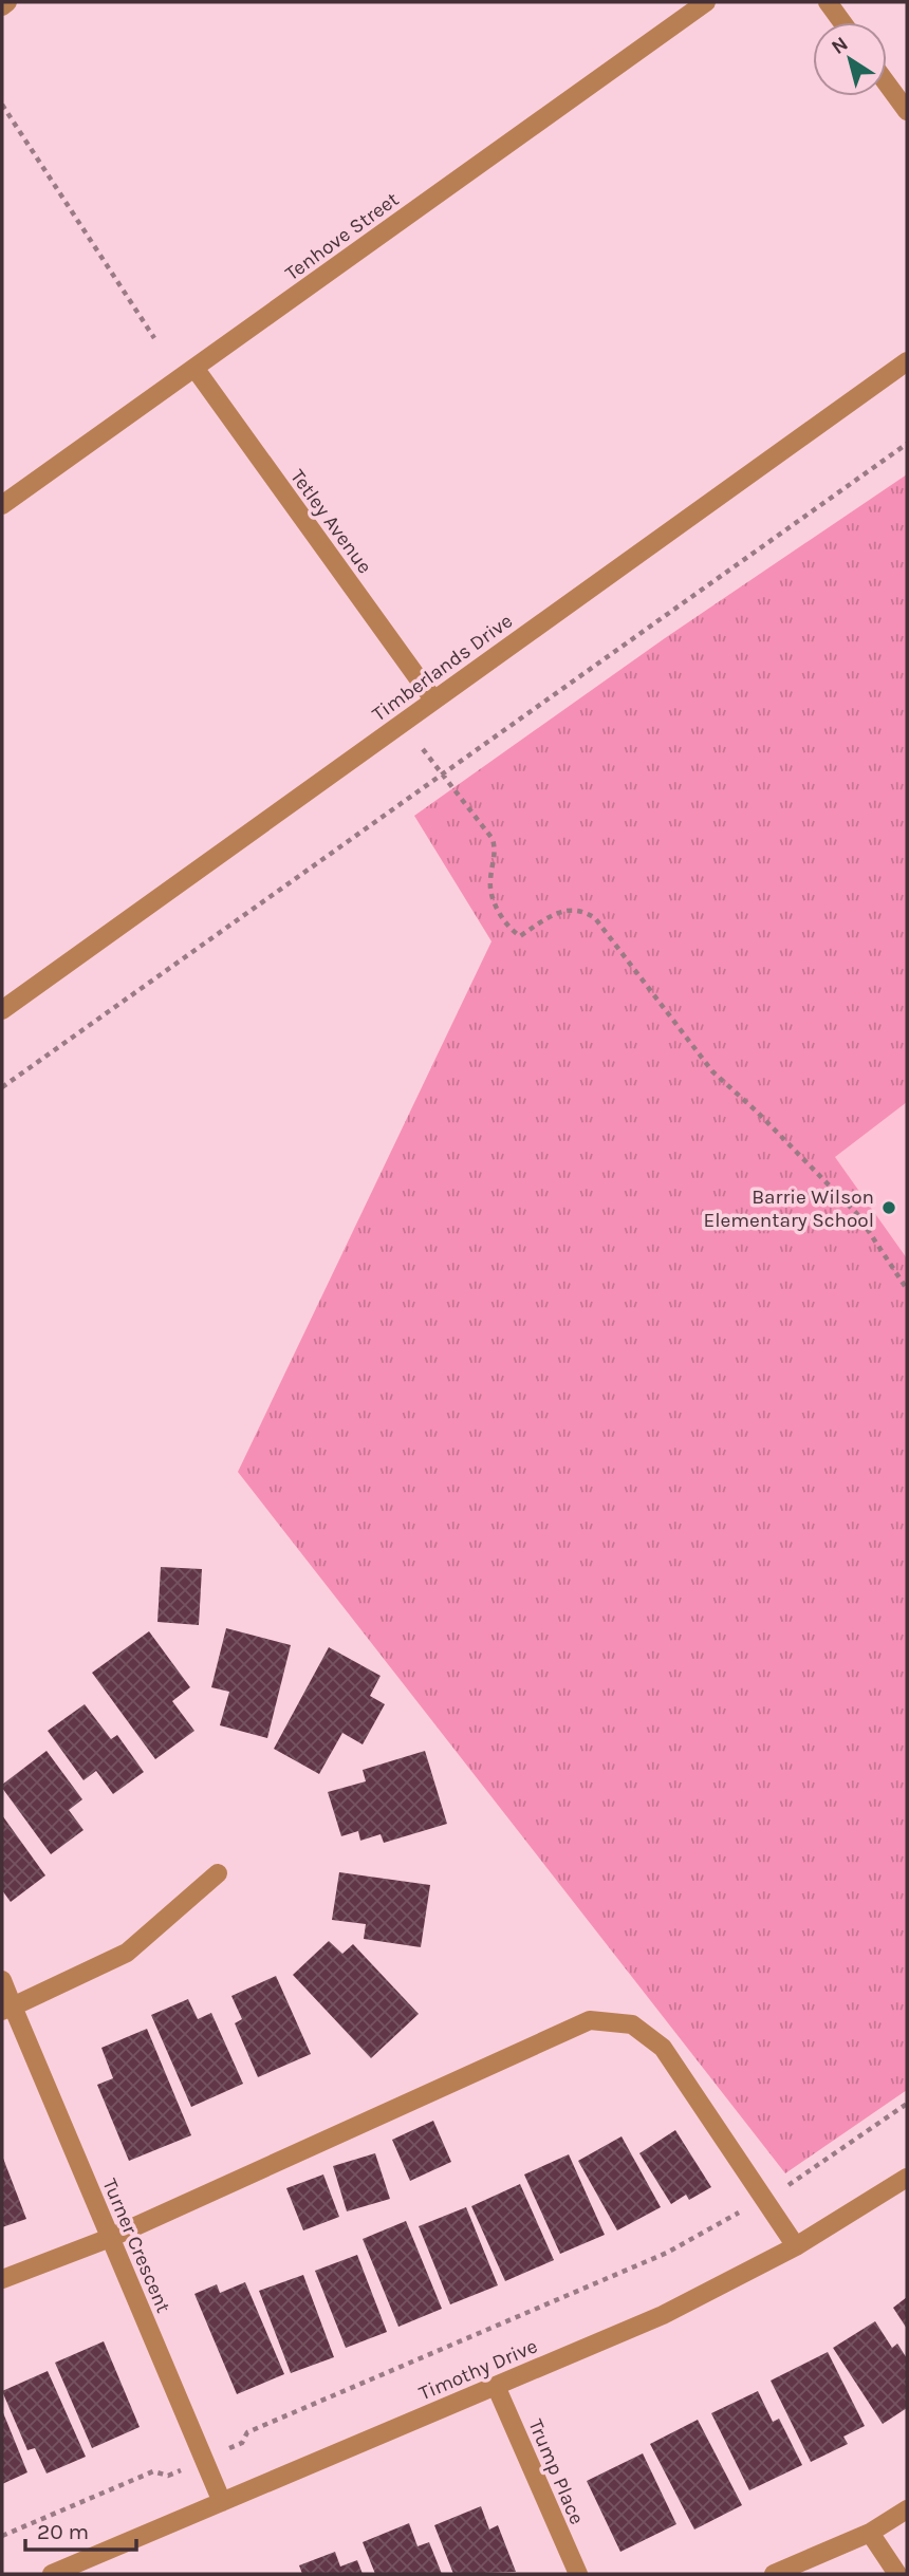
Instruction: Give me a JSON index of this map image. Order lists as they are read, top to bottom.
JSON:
{
  "streets": {
    "street": [
      "Tenhove Street",
      "Tetley Avenue",
      "Timberlands Drive",
      "Turner Crescent",
      "Timothy Drive",
      "Trump Place"
    ]
  },
  "crossings": [
    ["Tenhove Street", "Tetley Avenue"],
    ["Tetley Avenue", "Timberlands Drive"],
    ["Turner Crescent", "Timothy Drive"],
    ["Timothy Drive", "Trump Place"]
  ],
  "places": ["Barrie Wilson Elementary School"],
  "scale_bar": "20 m",
  "north": "top left"
}
